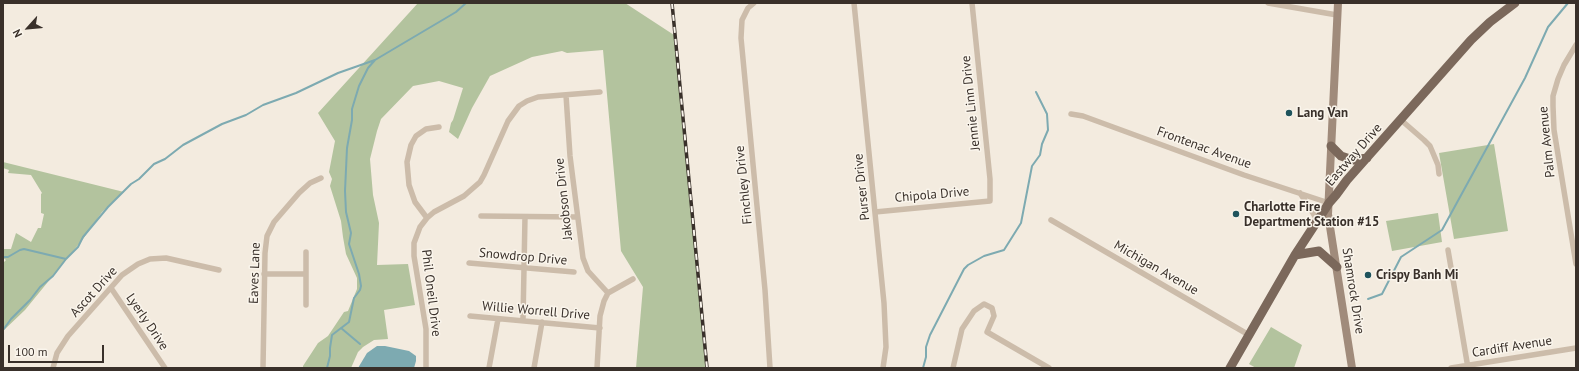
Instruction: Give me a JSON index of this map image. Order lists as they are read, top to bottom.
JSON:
{
  "streets": {
    "main road": ["Eastway Drive"],
    "street": [
      "Jennie Linn Drive",
      "Palm Avenue",
      "Frontenac Avenue",
      "Finchley Drive",
      "Purser Drive",
      "Chipola Drive",
      "Jakobson Drive",
      "Snowdrop Drive",
      "Michigan Avenue",
      "Eaves Lane",
      "Shamrock Drive",
      "Ascot Drive",
      "Phil Oneil Drive",
      "Willie Worrell Drive",
      "Lyerly Drive",
      "Cardiff Avenue"
    ]
  },
  "crossings": [
    ["Jennie Linn Drive", "Chipola Drive"],
    ["Frontenac Avenue", "Eastway Drive"],
    ["Frontenac Avenue", "Shamrock Drive"],
    ["Eastway Drive", "Michigan Avenue"],
    ["Eastway Drive", "Shamrock Drive"],
    ["Purser Drive", "Chipola Drive"],
    ["Jakobson Drive", "Phil Oneil Drive"],
    ["Ascot Drive", "Lyerly Drive"]
  ],
  "places": ["Lang Van", "Charlotte Fire Department Station #15", "Crispy Banh Mi"],
  "scale_bar": "100 m",
  "north": "bottom left"
}
